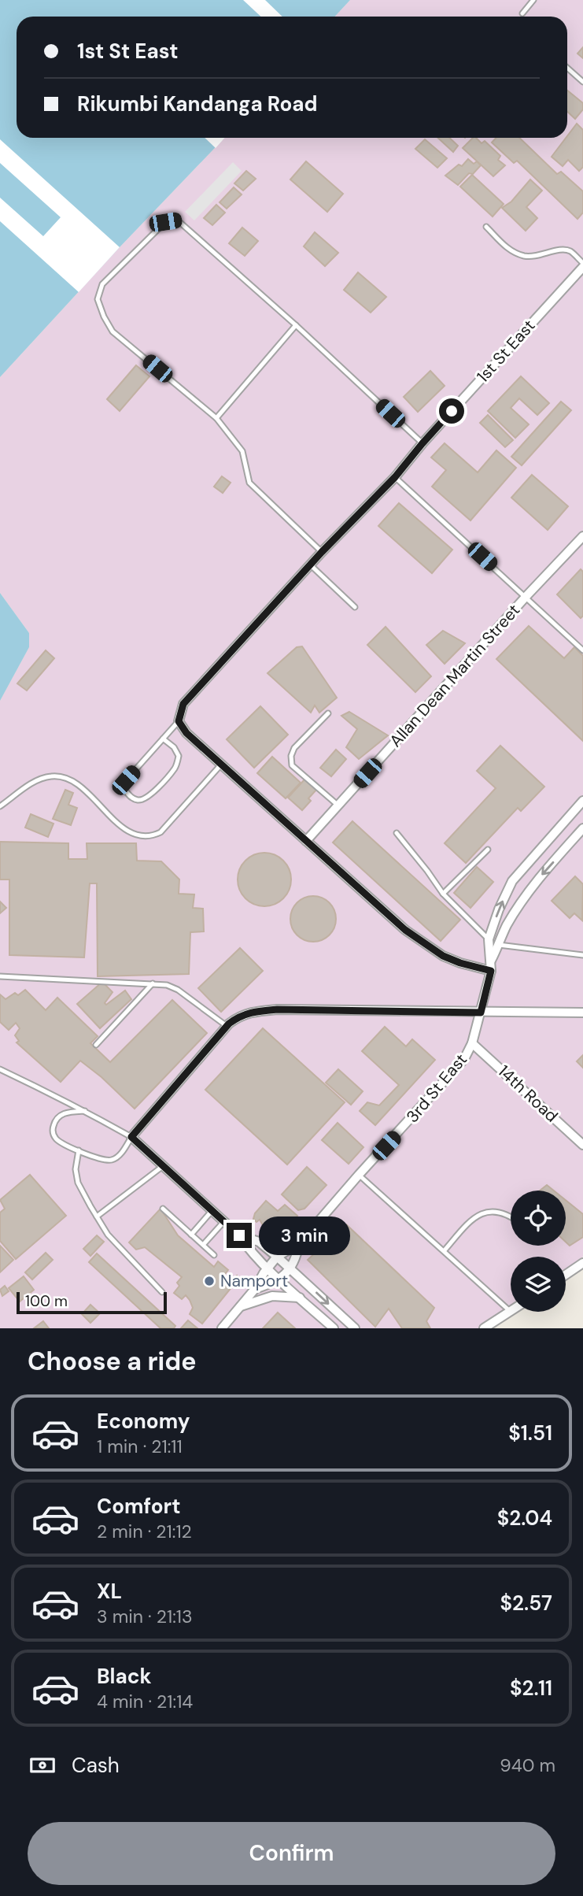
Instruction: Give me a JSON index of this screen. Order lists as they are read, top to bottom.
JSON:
{
  "streets": {
    "street": [
      "1st St East",
      "Allan Dean Martin Street",
      "3rd St East",
      "14th Road"
    ]
  },
  "crossings": [
    ["3rd St East", "14th Road"]
  ],
  "places": ["Namport"],
  "scale_bar": "100 m",
  "page": {
    "banner": ["1st St East", "Rikumbi Kandanga Road"],
    "bubble": "3 min",
    "scale": "100 m",
    "heading": "Choose a ride",
    "list": [
      {
        "name": "Economy",
        "note": "1 min · 21:11",
        "value": "$1.51"
      },
      {
        "name": "Comfort",
        "note": "2 min · 21:12",
        "value": "$2.04"
      },
      {
        "name": "XL",
        "note": "3 min · 21:13",
        "value": "$2.57"
      },
      {
        "name": "Black",
        "note": "4 min · 21:14",
        "value": "$2.11"
      }
    ],
    "pay": ["Cash", "940 m"],
    "buttons": "Confirm"
  }
}
